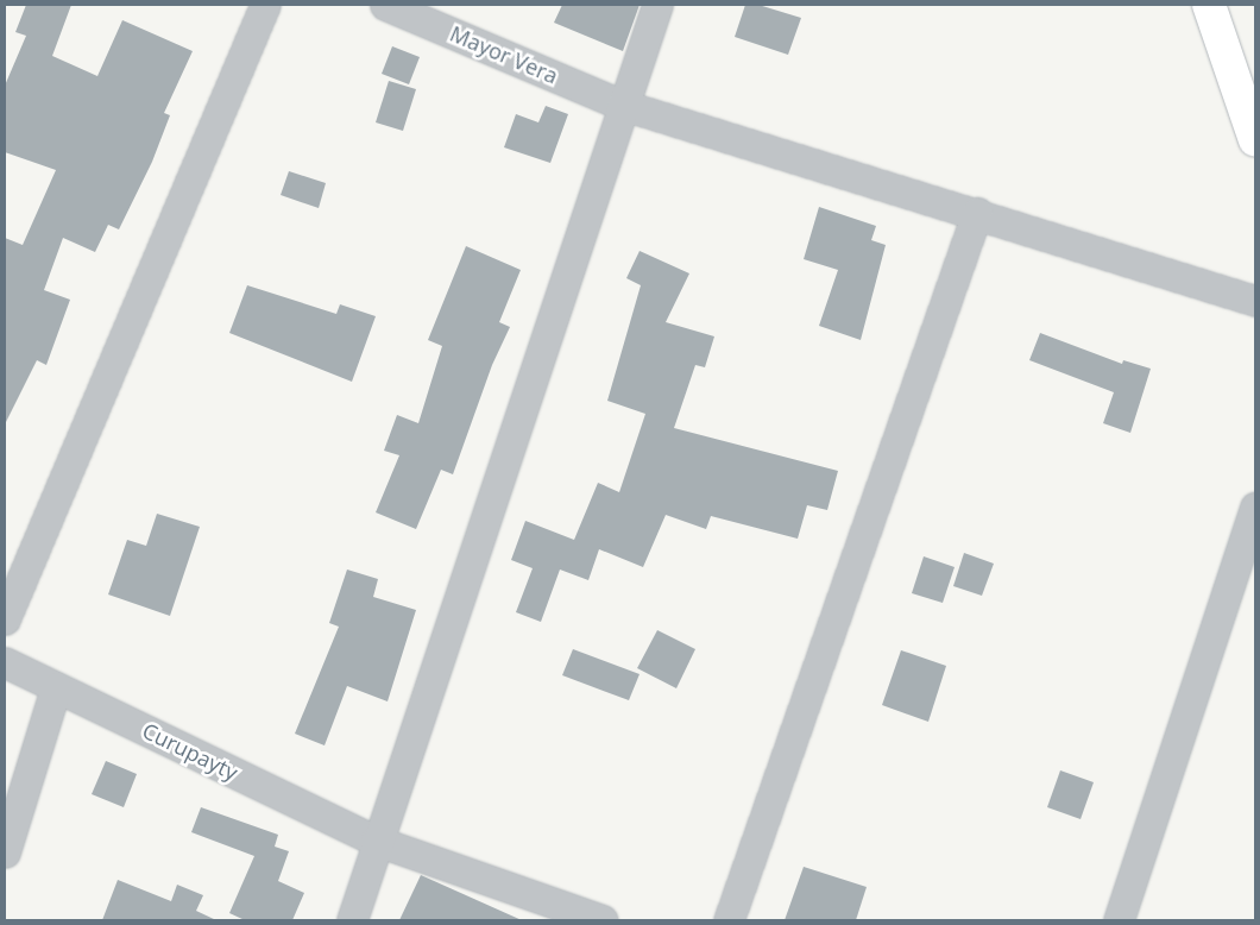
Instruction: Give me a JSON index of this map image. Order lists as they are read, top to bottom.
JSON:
{
  "streets": {
    "street": ["Mayor Vera", "Curupayty"]
  }
}
